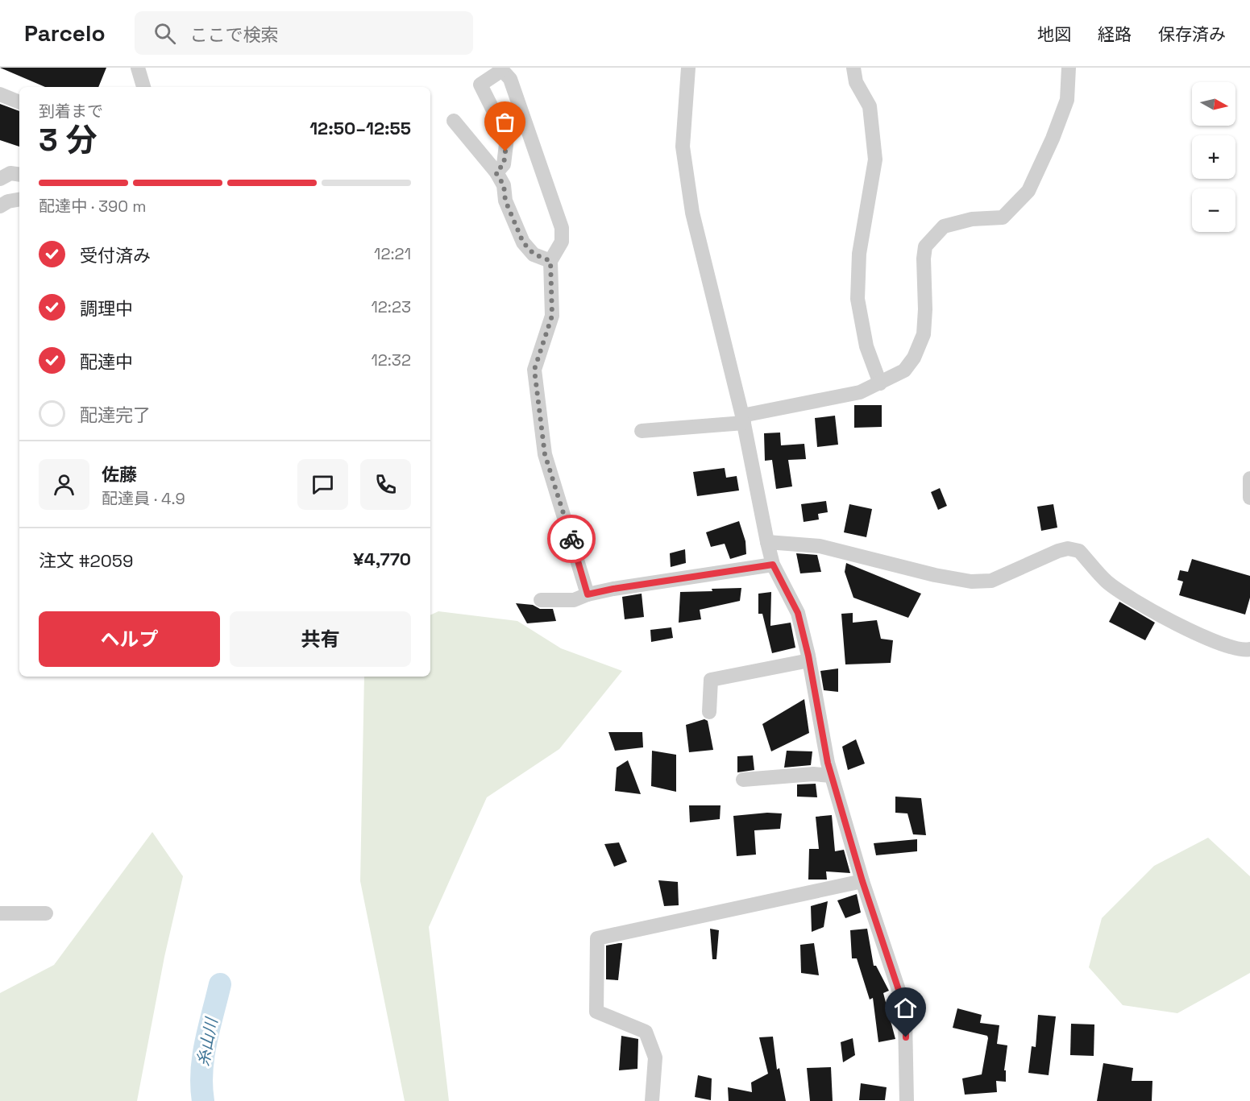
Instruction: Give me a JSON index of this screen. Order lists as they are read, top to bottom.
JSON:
{
  "water": ["糸山川"],
  "north": "right",
  "page": {
    "header": "Parcelo",
    "search": "ここで検索",
    "nav": ["地図", "経路", "保存済み"],
    "map_buttons": ["+", "−"],
    "heading": ["3 分", "到着まで", "12:50–12:55"],
    "panel": [
      "佐藤",
      "配達員 · 4.9",
      "注文 #2059",
      "¥4,770"
    ],
    "bar": "配達中 · 390 m",
    "list": [
      ["受付済み", "12:21"],
      ["調理中", "12:23"],
      ["配達中", "12:32"],
      "配達完了"
    ],
    "buttons": ["ヘルプ", "共有"]
  }
}
